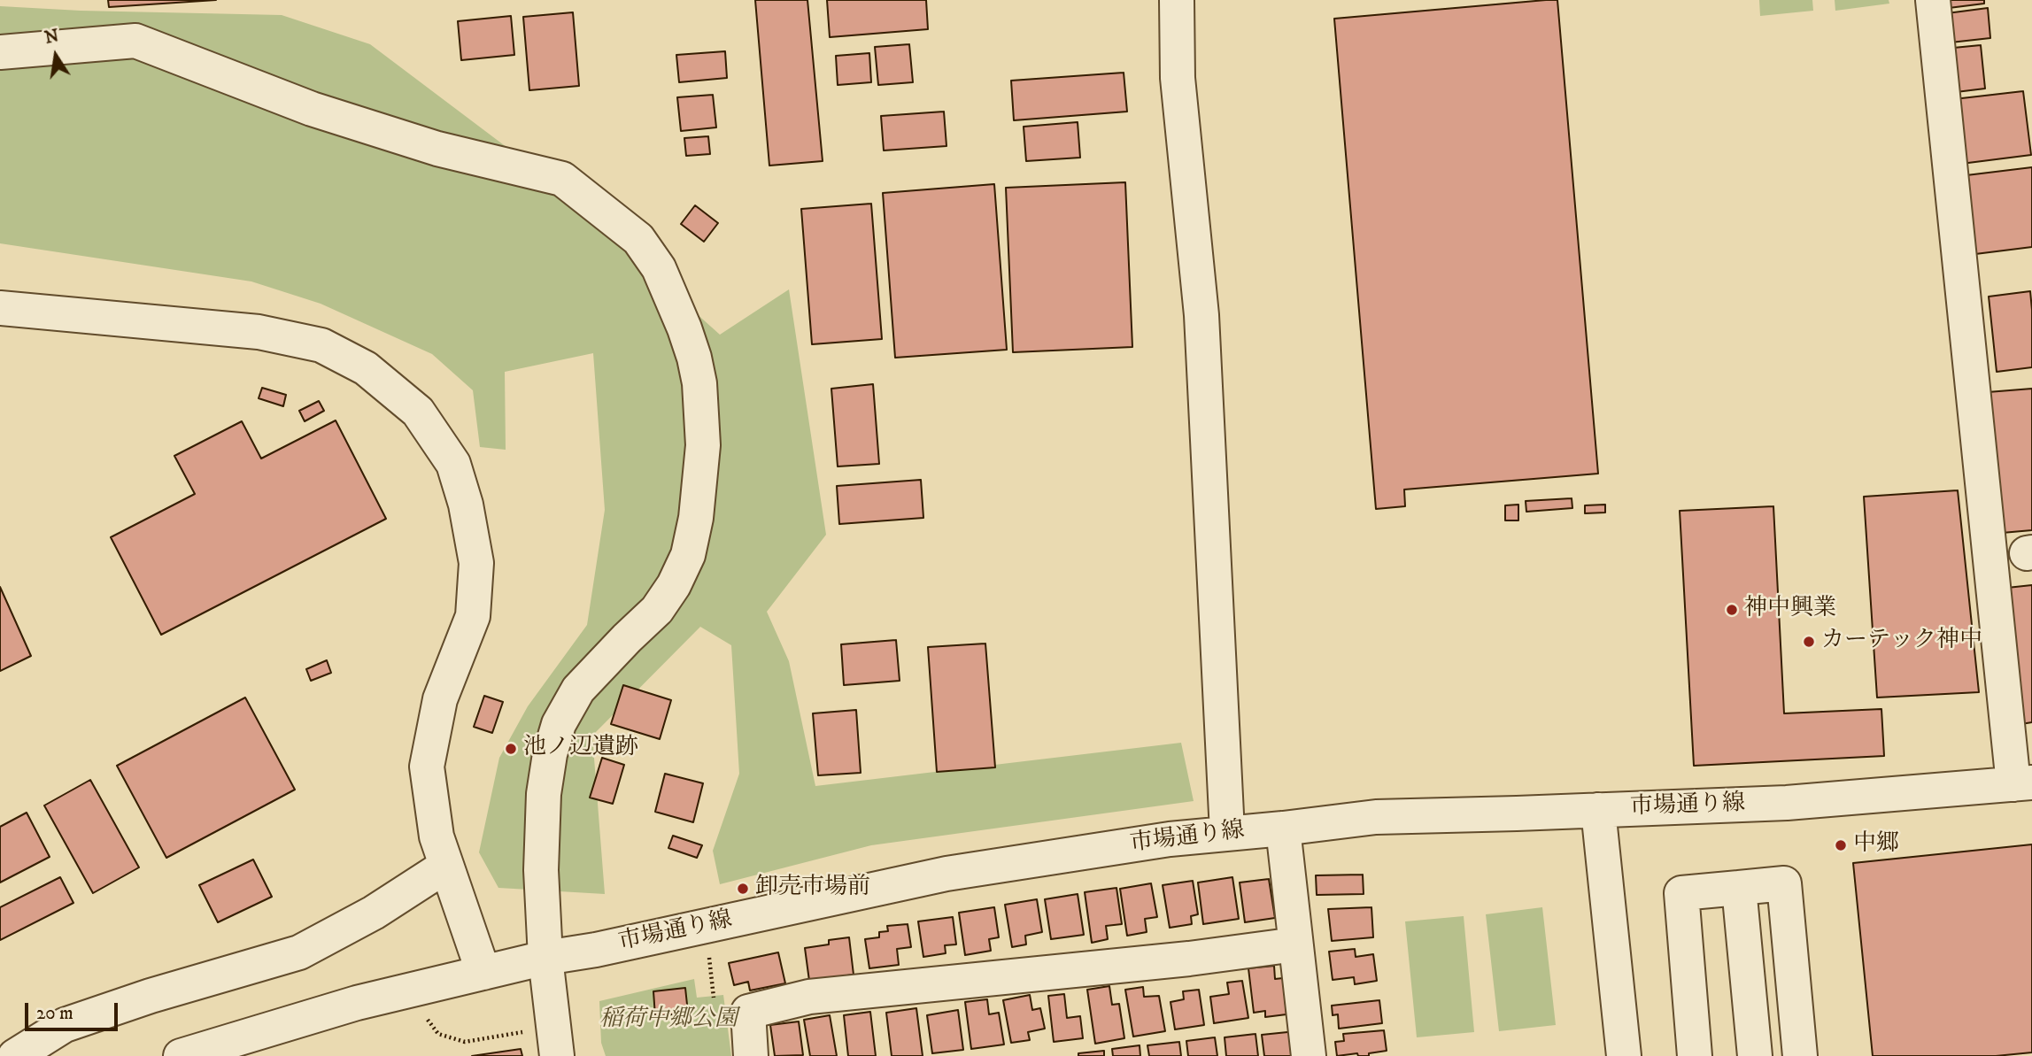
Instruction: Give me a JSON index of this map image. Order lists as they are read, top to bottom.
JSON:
{
  "streets": {
    "street": ["市場通り線"]
  },
  "parks": ["稲荷中郷公園"],
  "places": [
    "神中興業",
    "カーテック神中",
    "池ノ辺遺跡",
    "中郷",
    "卸売市場前"
  ],
  "scale_bar": "20 m",
  "north": "top"
}
